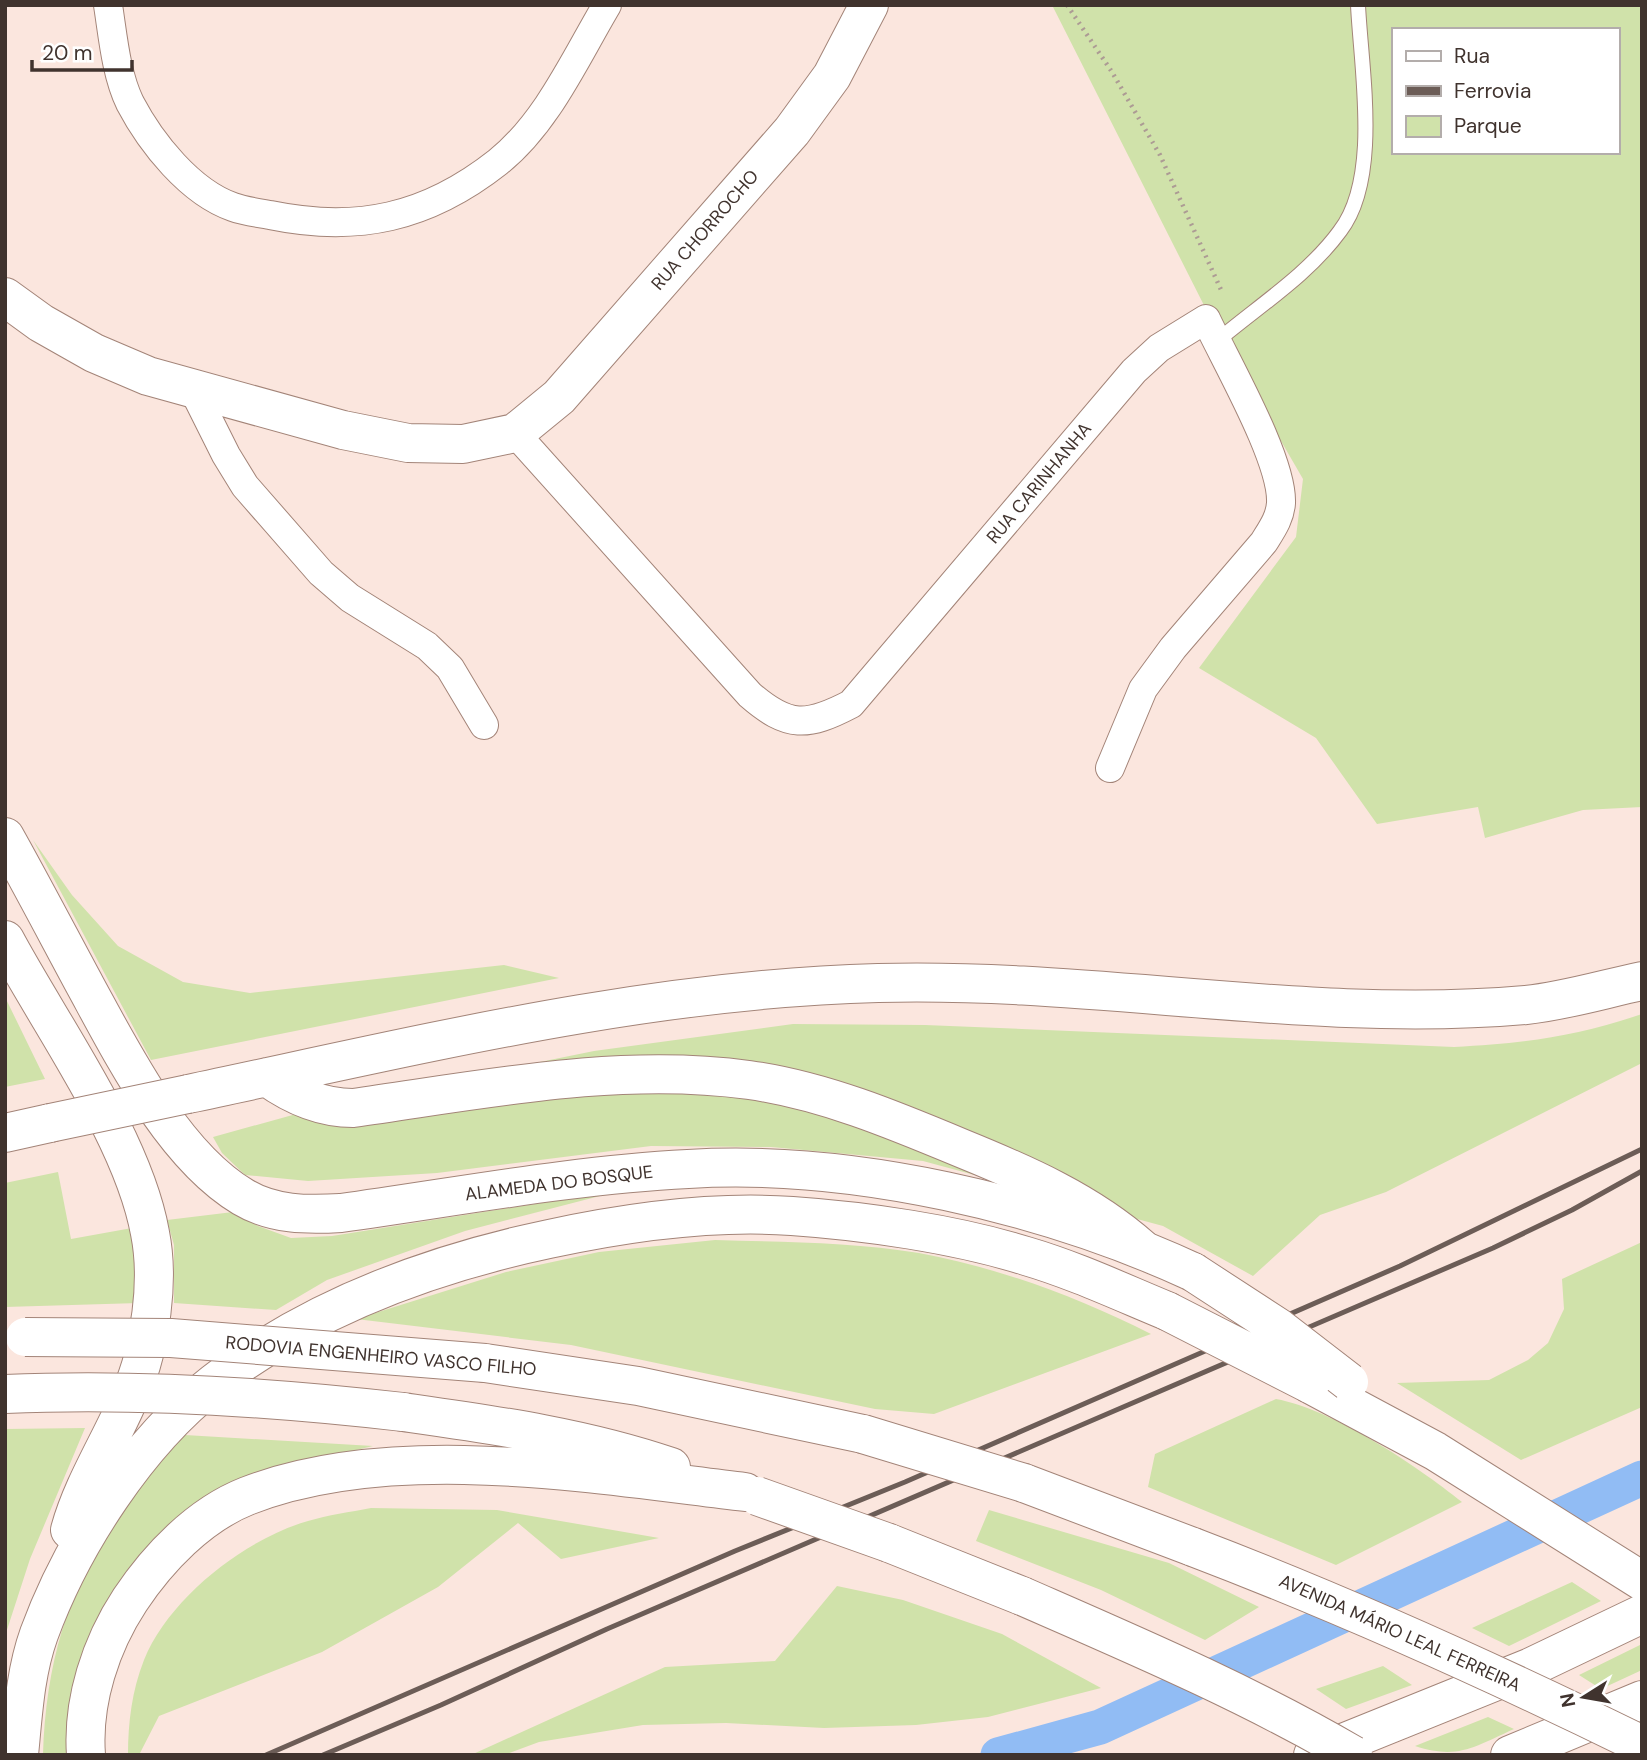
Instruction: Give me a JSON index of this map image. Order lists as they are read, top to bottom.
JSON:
{
  "streets": {
    "main road": [
      "RUA CHORROCHO",
      "ALAMEDA DO BOSQUE",
      "RODOVIA ENGENHEIRO VASCO FILHO",
      "AVENIDA MÁRIO LEAL FERREIRA"
    ],
    "street": ["RUA CARINHANHA"]
  },
  "crossings": [
    ["RUA CHORROCHO", "RUA CARINHANHA"],
    ["RODOVIA ENGENHEIRO VASCO FILHO", "AVENIDA MÁRIO LEAL FERREIRA"]
  ],
  "legend": ["Rua", "Ferrovia", "Parque"],
  "scale_bar": "20 m",
  "north": "left"
}
